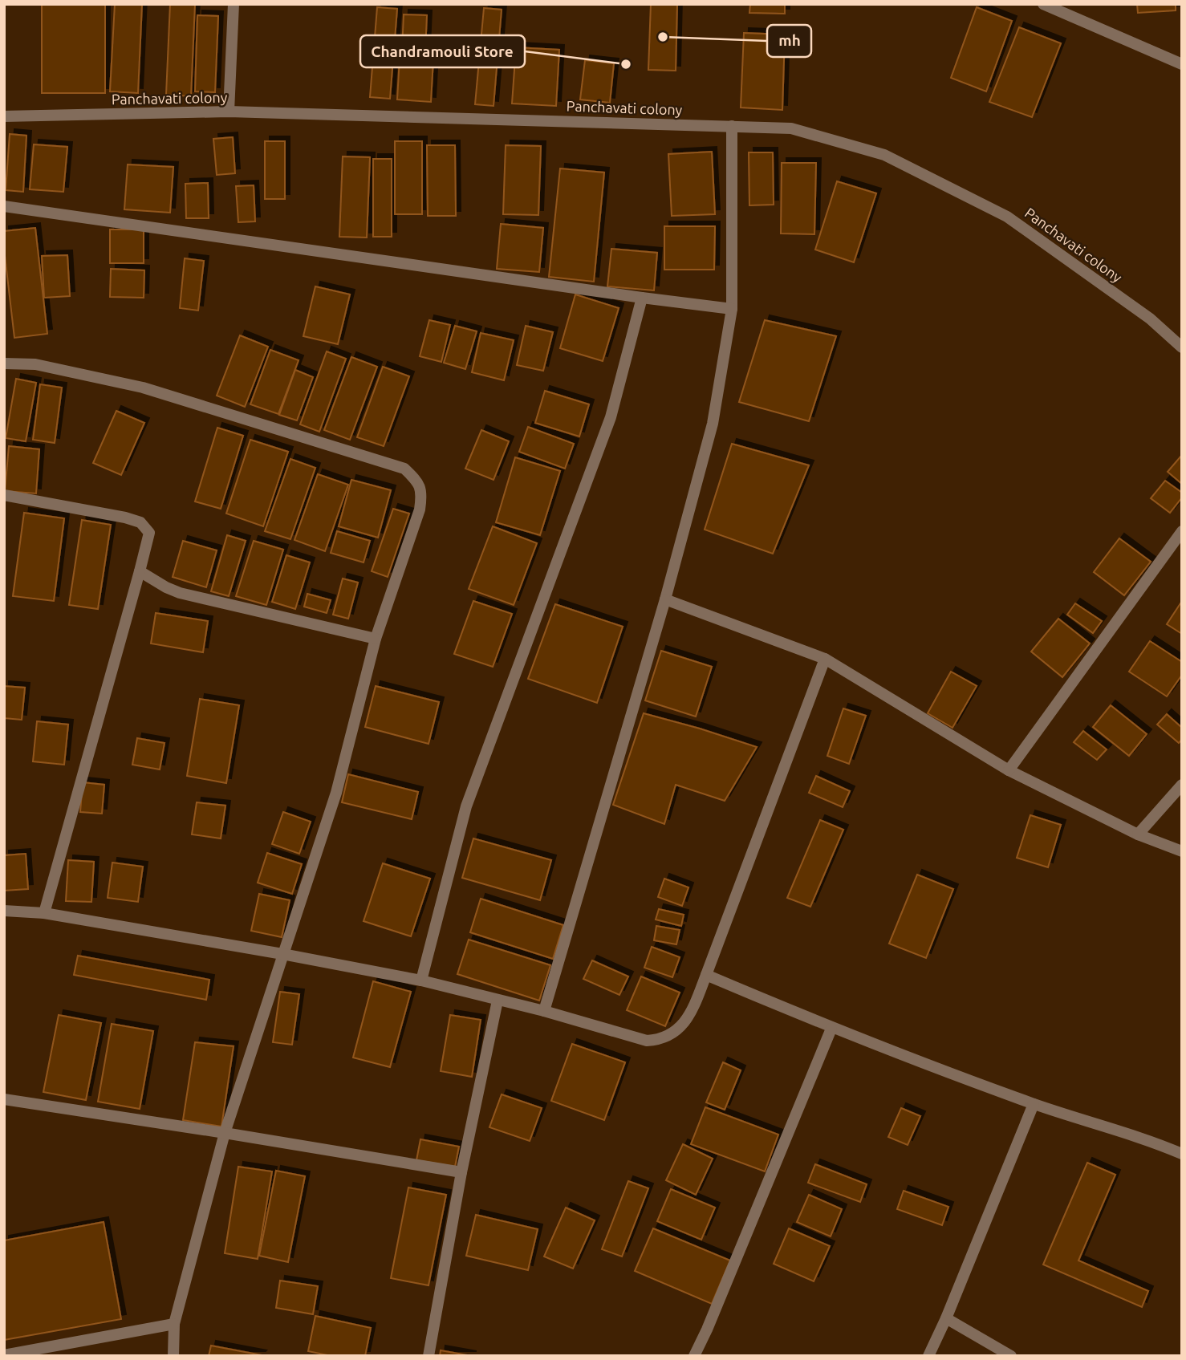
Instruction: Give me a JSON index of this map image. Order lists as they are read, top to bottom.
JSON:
{
  "streets": {
    "street": ["Panchavati colony"]
  },
  "places": ["mh", "Chandramouli Store"]
}
